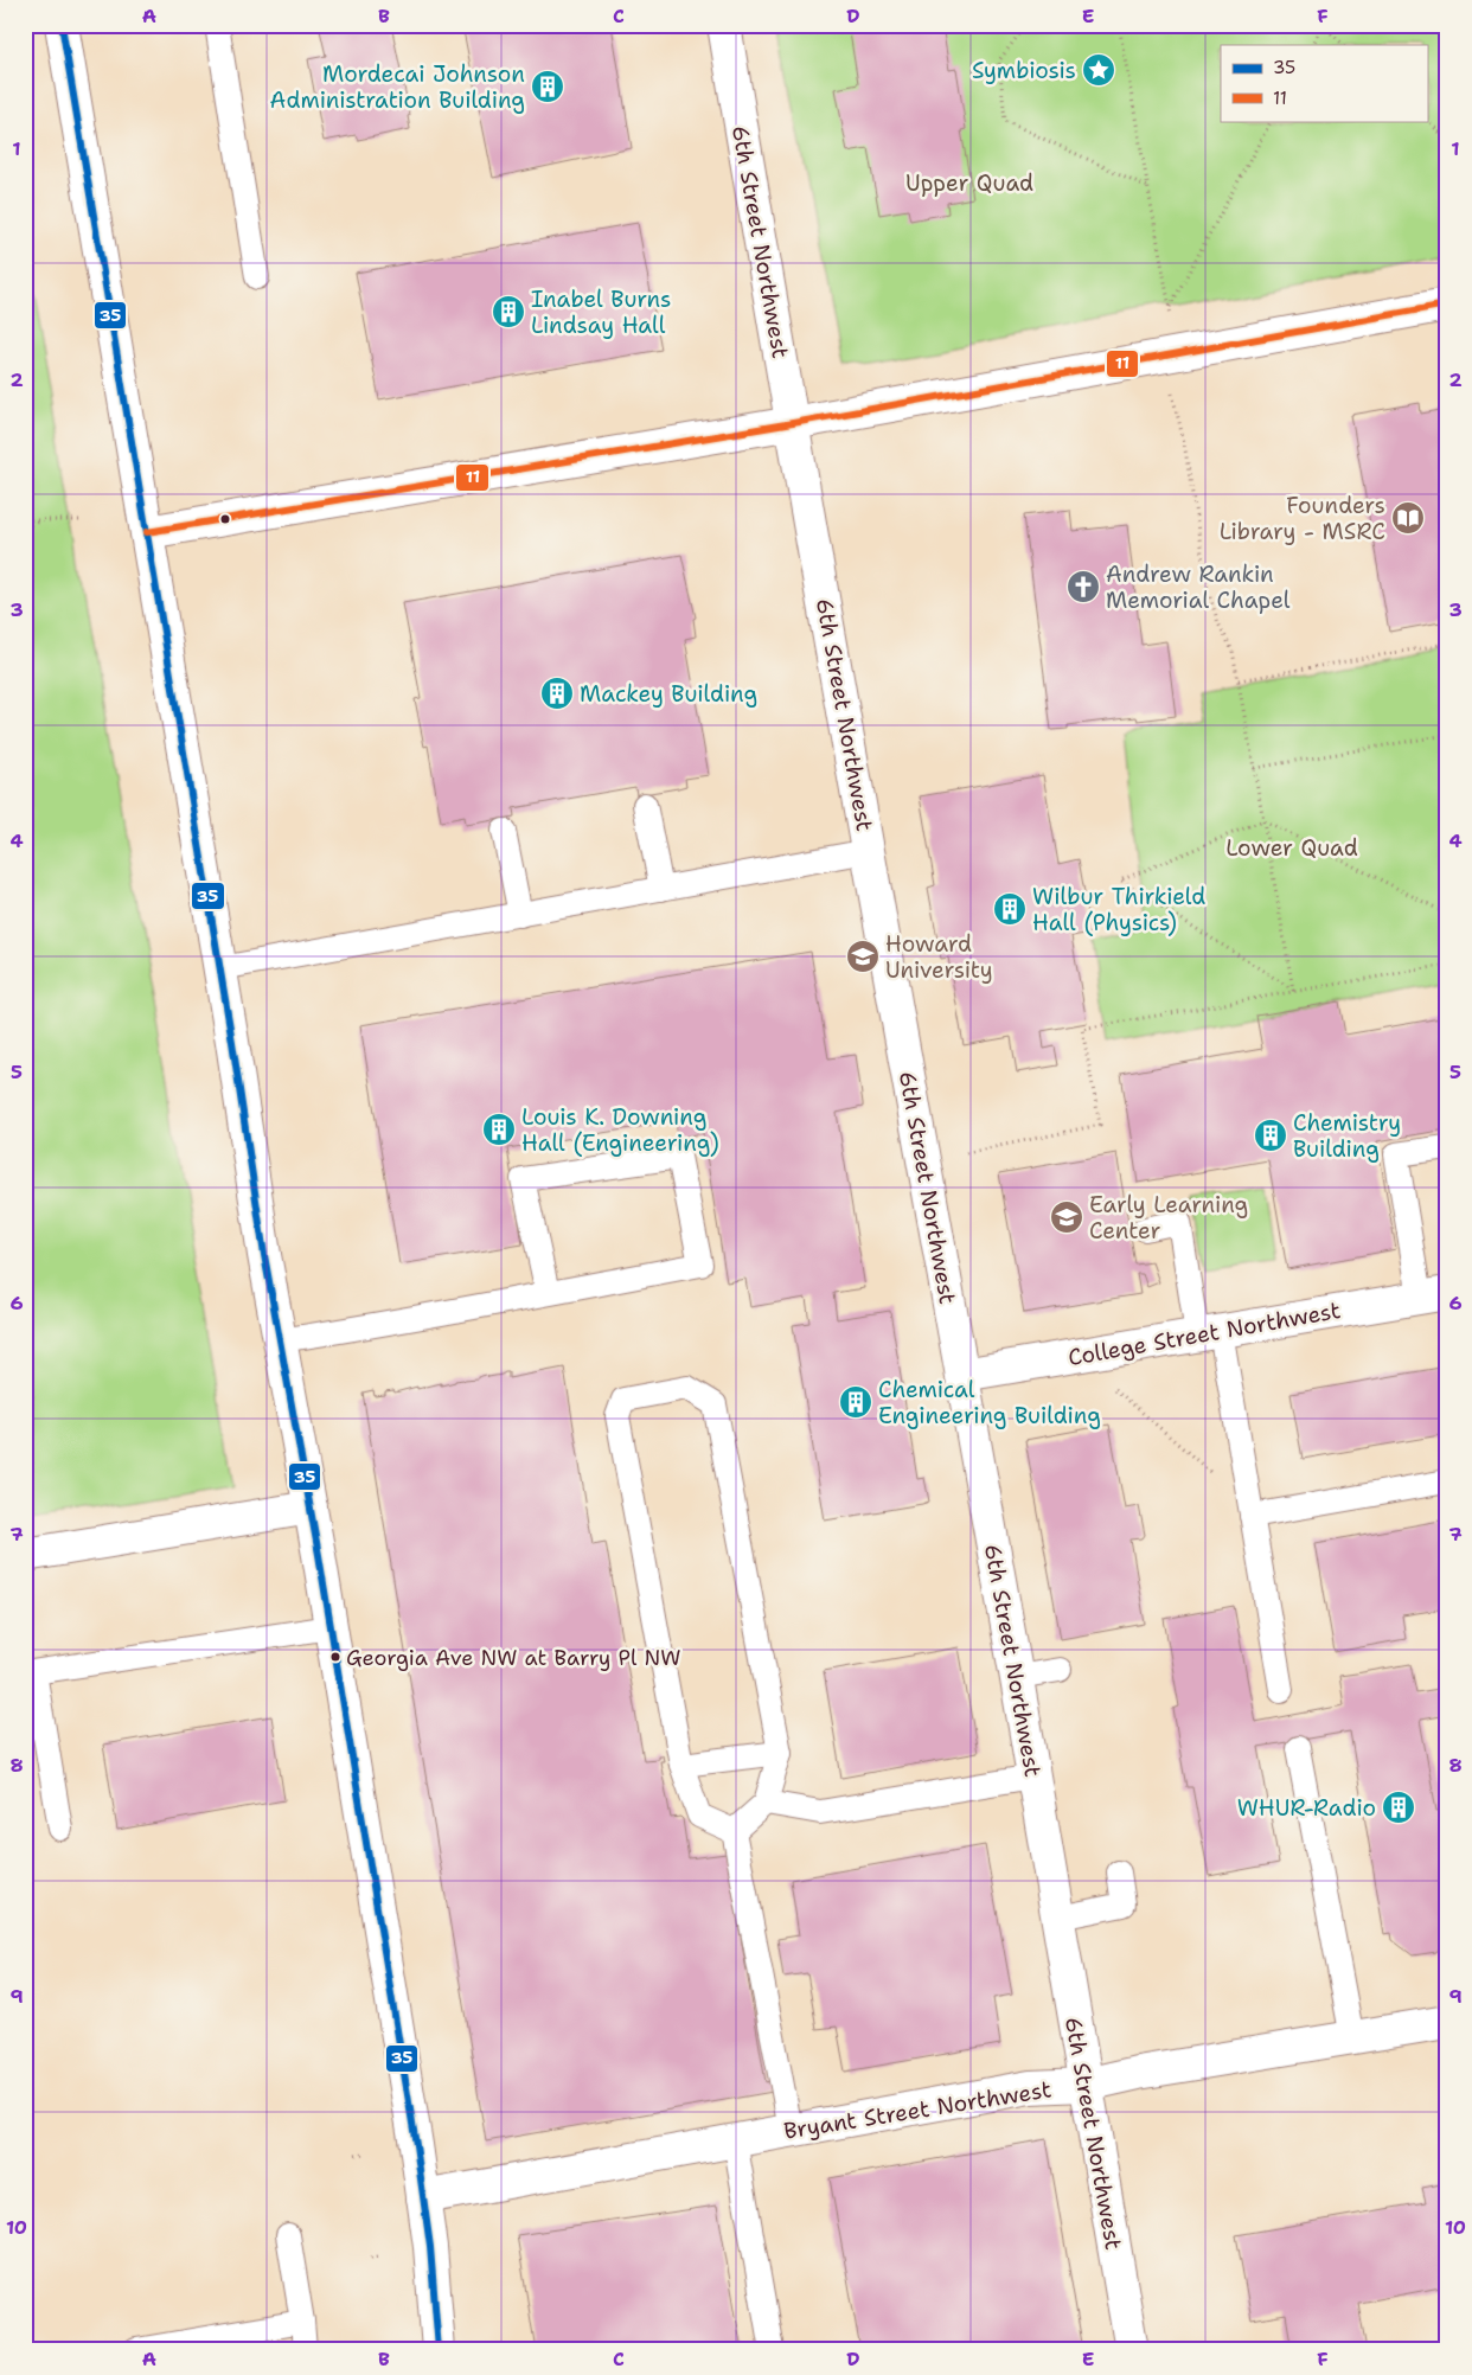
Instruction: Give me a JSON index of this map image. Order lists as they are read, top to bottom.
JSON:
{
  "streets": {
    "main road": ["6th Street Northwest", "College Street Northwest", "Bryant Street Northwest"]
  },
  "crossings": [
    ["6th Street Northwest", "College Street Northwest"],
    ["6th Street Northwest", "Bryant Street Northwest"]
  ],
  "parks": ["Upper Quad", "Lower Quad"],
  "places": {
    "place": ["Symbiosis"],
    "building": [
      "Mordecai Johnson Administration Building",
      "Inabel Burns Lindsay Hall",
      "Mackey Building",
      "Wilbur Thirkield Hall (Physics)",
      "Louis K. Downing Hall (Engineering)",
      "Chemistry Building",
      "Chemical Engineering Building",
      "WHUR-Radio"
    ],
    "library": ["Founders Library - MSRC"],
    "church": ["Andrew Rankin Memorial Chapel"],
    "school or university": ["Howard University", "Early Learning Center"],
    "other": ["Georgia Ave NW at Barry Pl NW"]
  },
  "lines": ["transit line 35", "transit line 11"],
  "legend": ["35", "11"],
  "grid": {
    "columns": [
      "A",
      "B",
      "C",
      "D",
      "E",
      "F"
    ],
    "rows": [
      "1",
      "2",
      "3",
      "4",
      "5",
      "6",
      "7",
      "8",
      "9",
      "10"
    ]
  }
}
